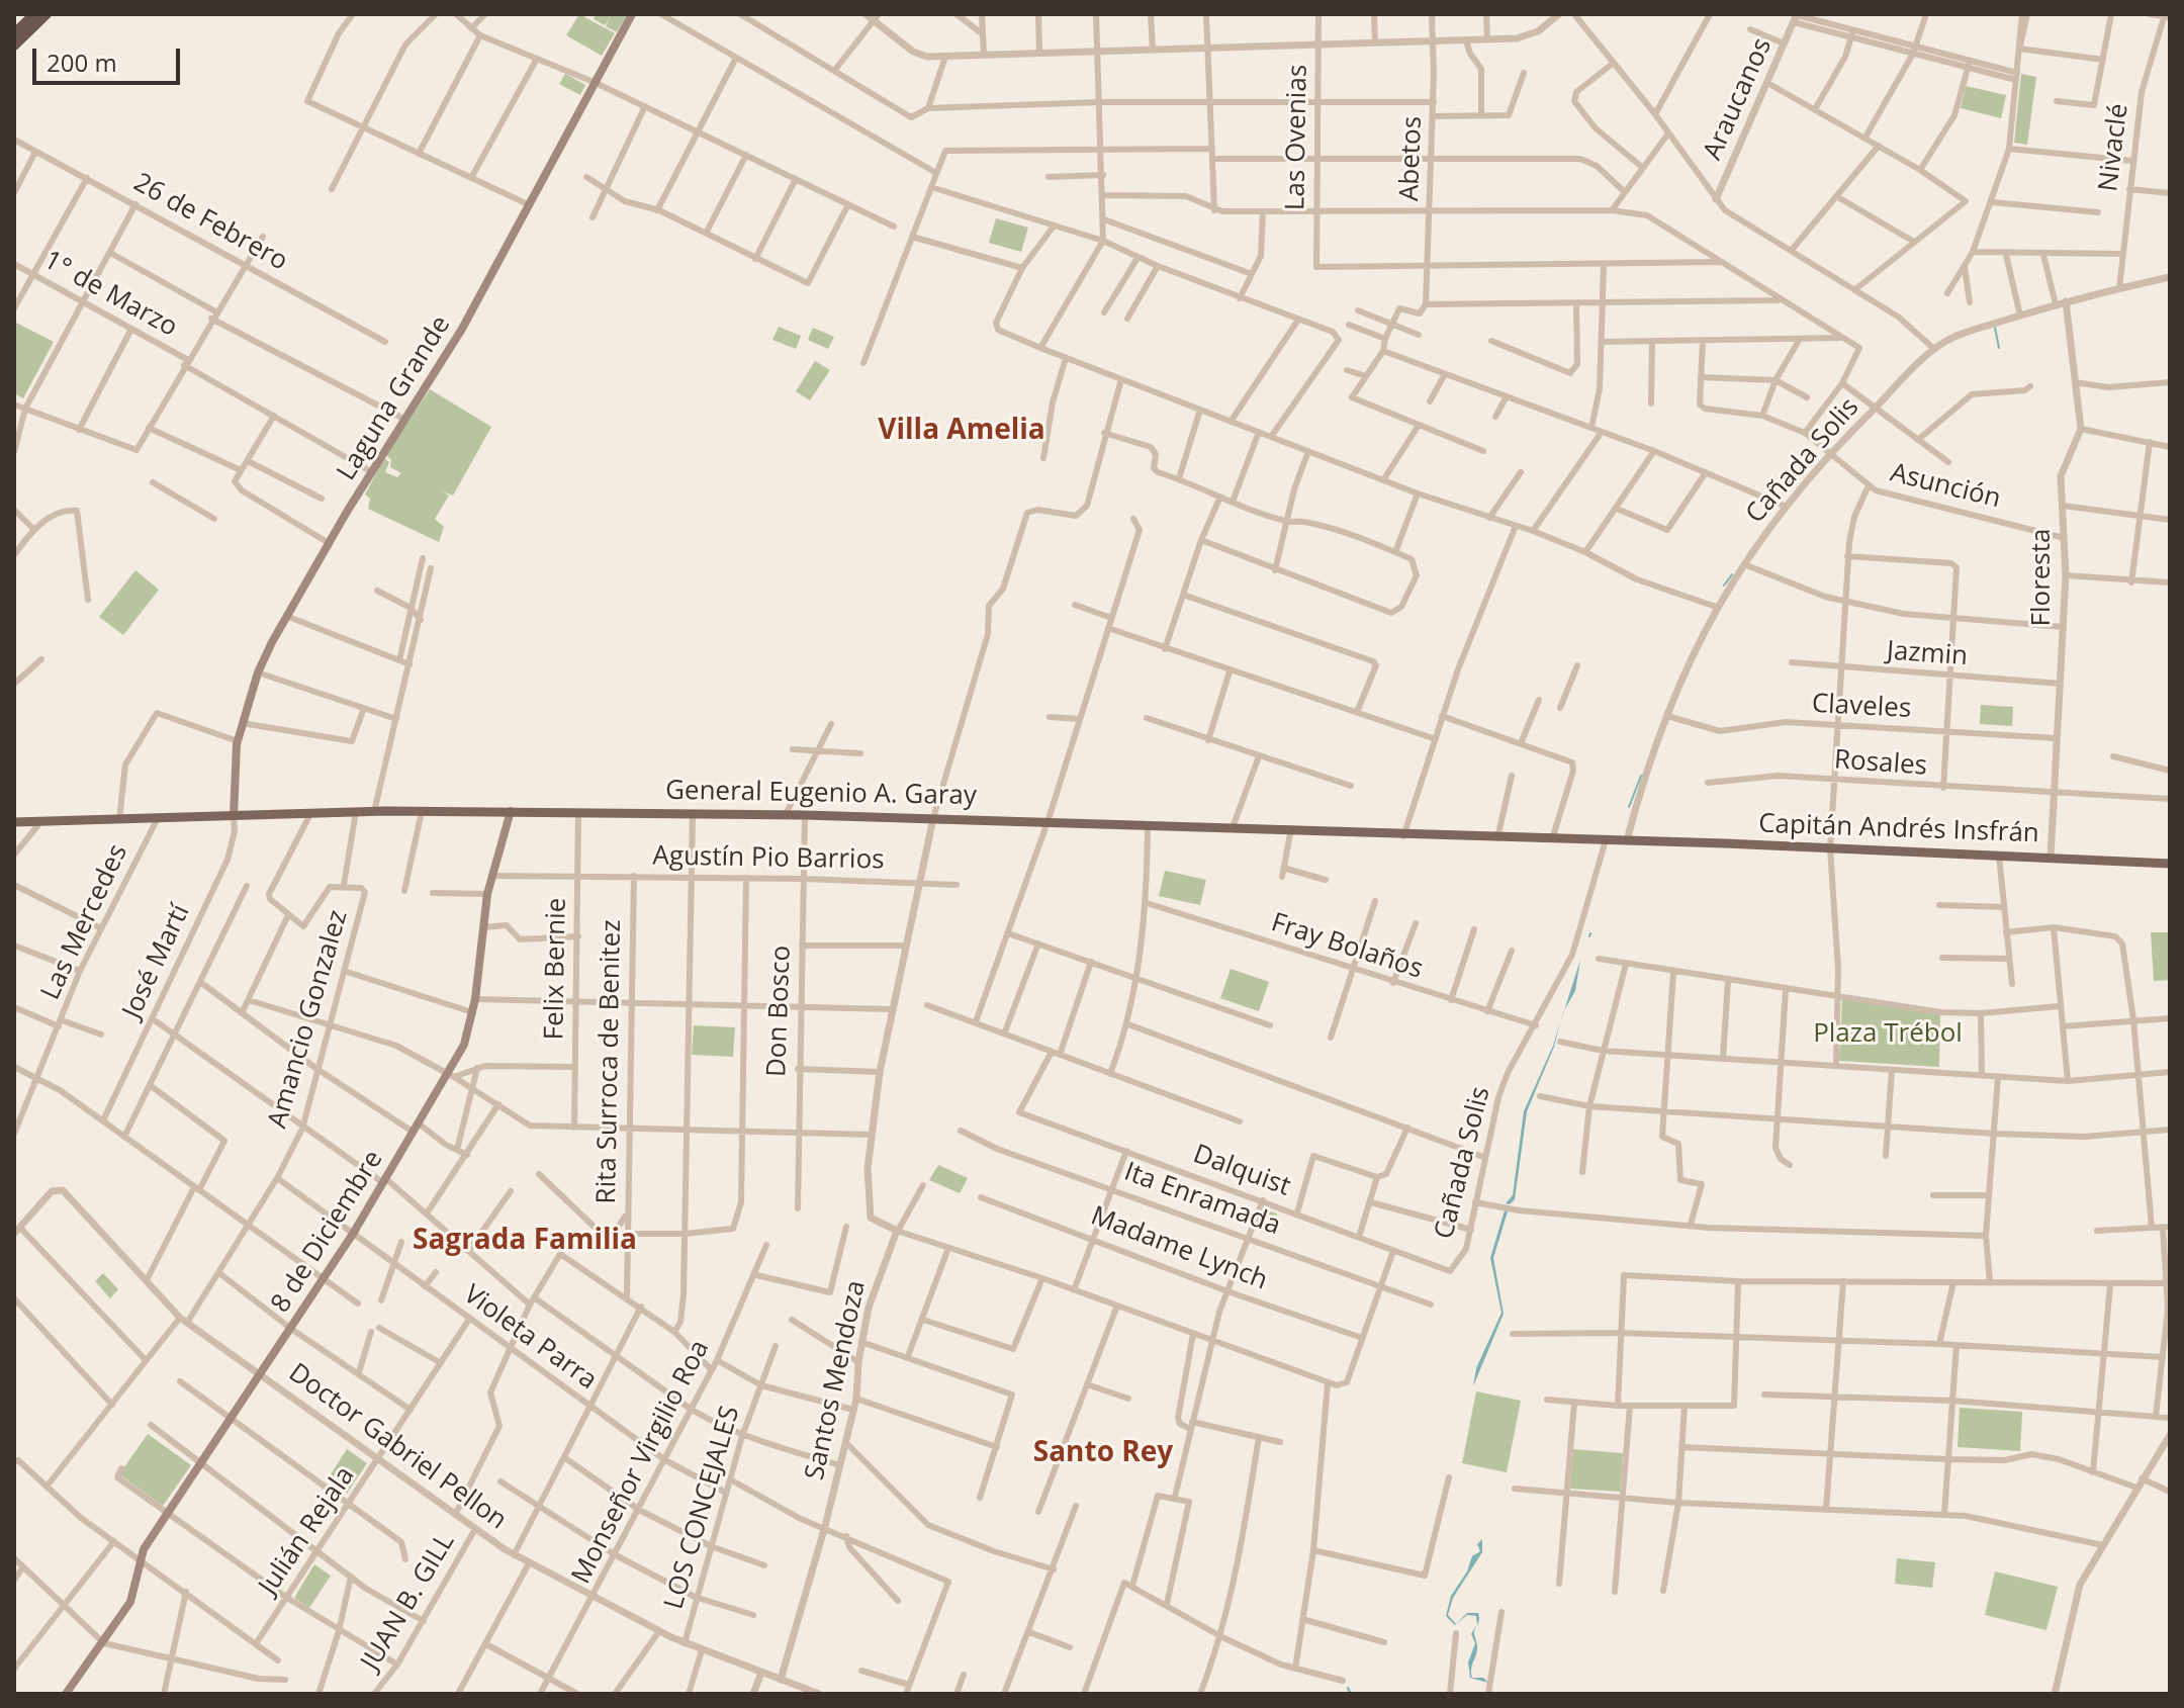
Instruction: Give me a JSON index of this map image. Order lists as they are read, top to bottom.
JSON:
{
  "streets": {
    "main road": [
      "Laguna Grande",
      "General Eugenio A. Garay",
      "Capitán Andrés Insfrán",
      "8 de Diciembre"
    ],
    "street": [
      "Araucanos",
      "Las Ovenias",
      "Nivaclé",
      "Abetos",
      "26 de Febrero",
      "1° de Marzo",
      "Cañada Solis",
      "Asunción",
      "Floresta",
      "Jazmin",
      "Claveles",
      "Rosales",
      "Agustín Pio Barrios",
      "Las Mercedes",
      "Fray Bolaños",
      "José Martí",
      "Felix Bernie",
      "Don Bosco",
      "Amancio Gonzalez",
      "Rita Surroca de Benitez",
      "Dalquist",
      "Ita Enramada",
      "Madame Lynch",
      "Violeta Parra",
      "Santos Mendoza",
      "Doctor Gabriel Pellon",
      "Monseñor Virgilio Roa",
      "LOS CONCEJALES",
      "Julián Rejala",
      "JUAN B. GILL"
    ]
  },
  "crossings": [
    ["Las Ovenias", "Abetos"],
    ["Nivaclé", "Cañada Solis"],
    ["1° de Marzo", "Laguna Grande"],
    ["Laguna Grande", "General Eugenio A. Garay"],
    ["Laguna Grande", "José Martí"],
    ["Cañada Solis", "Asunción"],
    ["Cañada Solis", "Claveles"],
    ["Cañada Solis", "General Eugenio A. Garay"],
    ["Cañada Solis", "Capitán Andrés Insfrán"],
    ["Cañada Solis", "Fray Bolaños"],
    ["Cañada Solis", "Dalquist"],
    ["Asunción", "Floresta"],
    ["Floresta", "Jazmin"],
    ["Floresta", "Claveles"],
    ["Floresta", "Rosales"],
    ["Floresta", "Capitán Andrés Insfrán"],
    ["General Eugenio A. Garay", "Capitán Andrés Insfrán"],
    ["General Eugenio A. Garay", "Las Mercedes"],
    ["General Eugenio A. Garay", "José Martí"],
    ["General Eugenio A. Garay", "Felix Bernie"],
    ["General Eugenio A. Garay", "Don Bosco"],
    ["General Eugenio A. Garay", "Amancio Gonzalez"],
    ["General Eugenio A. Garay", "8 de Diciembre"],
    ["Agustín Pio Barrios", "Felix Bernie"],
    ["Agustín Pio Barrios", "Don Bosco"],
    ["Agustín Pio Barrios", "Rita Surroca de Benitez"],
    ["Agustín Pio Barrios", "8 de Diciembre"],
    ["José Martí", "LOS CONCEJALES"],
    ["Amancio Gonzalez", "Violeta Parra"],
    ["Amancio Gonzalez", "Doctor Gabriel Pellon"],
    ["Amancio Gonzalez", "LOS CONCEJALES"],
    ["8 de Diciembre", "Violeta Parra"],
    ["8 de Diciembre", "Doctor Gabriel Pellon"],
    ["8 de Diciembre", "LOS CONCEJALES"],
    ["Violeta Parra", "Monseñor Virgilio Roa"],
    ["Violeta Parra", "LOS CONCEJALES"],
    ["Violeta Parra", "Julián Rejala"],
    ["Santos Mendoza", "Doctor Gabriel Pellon"],
    ["Santos Mendoza", "LOS CONCEJALES"],
    ["Doctor Gabriel Pellon", "Monseñor Virgilio Roa"],
    ["Doctor Gabriel Pellon", "LOS CONCEJALES"],
    ["Doctor Gabriel Pellon", "Julián Rejala"],
    ["Doctor Gabriel Pellon", "JUAN B. GILL"],
    ["Monseñor Virgilio Roa", "LOS CONCEJALES"]
  ],
  "districts": ["Villa Amelia", "Sagrada Familia", "Santo Rey"],
  "parks": ["Plaza Trébol"],
  "scale_bar": "200 m"
}
